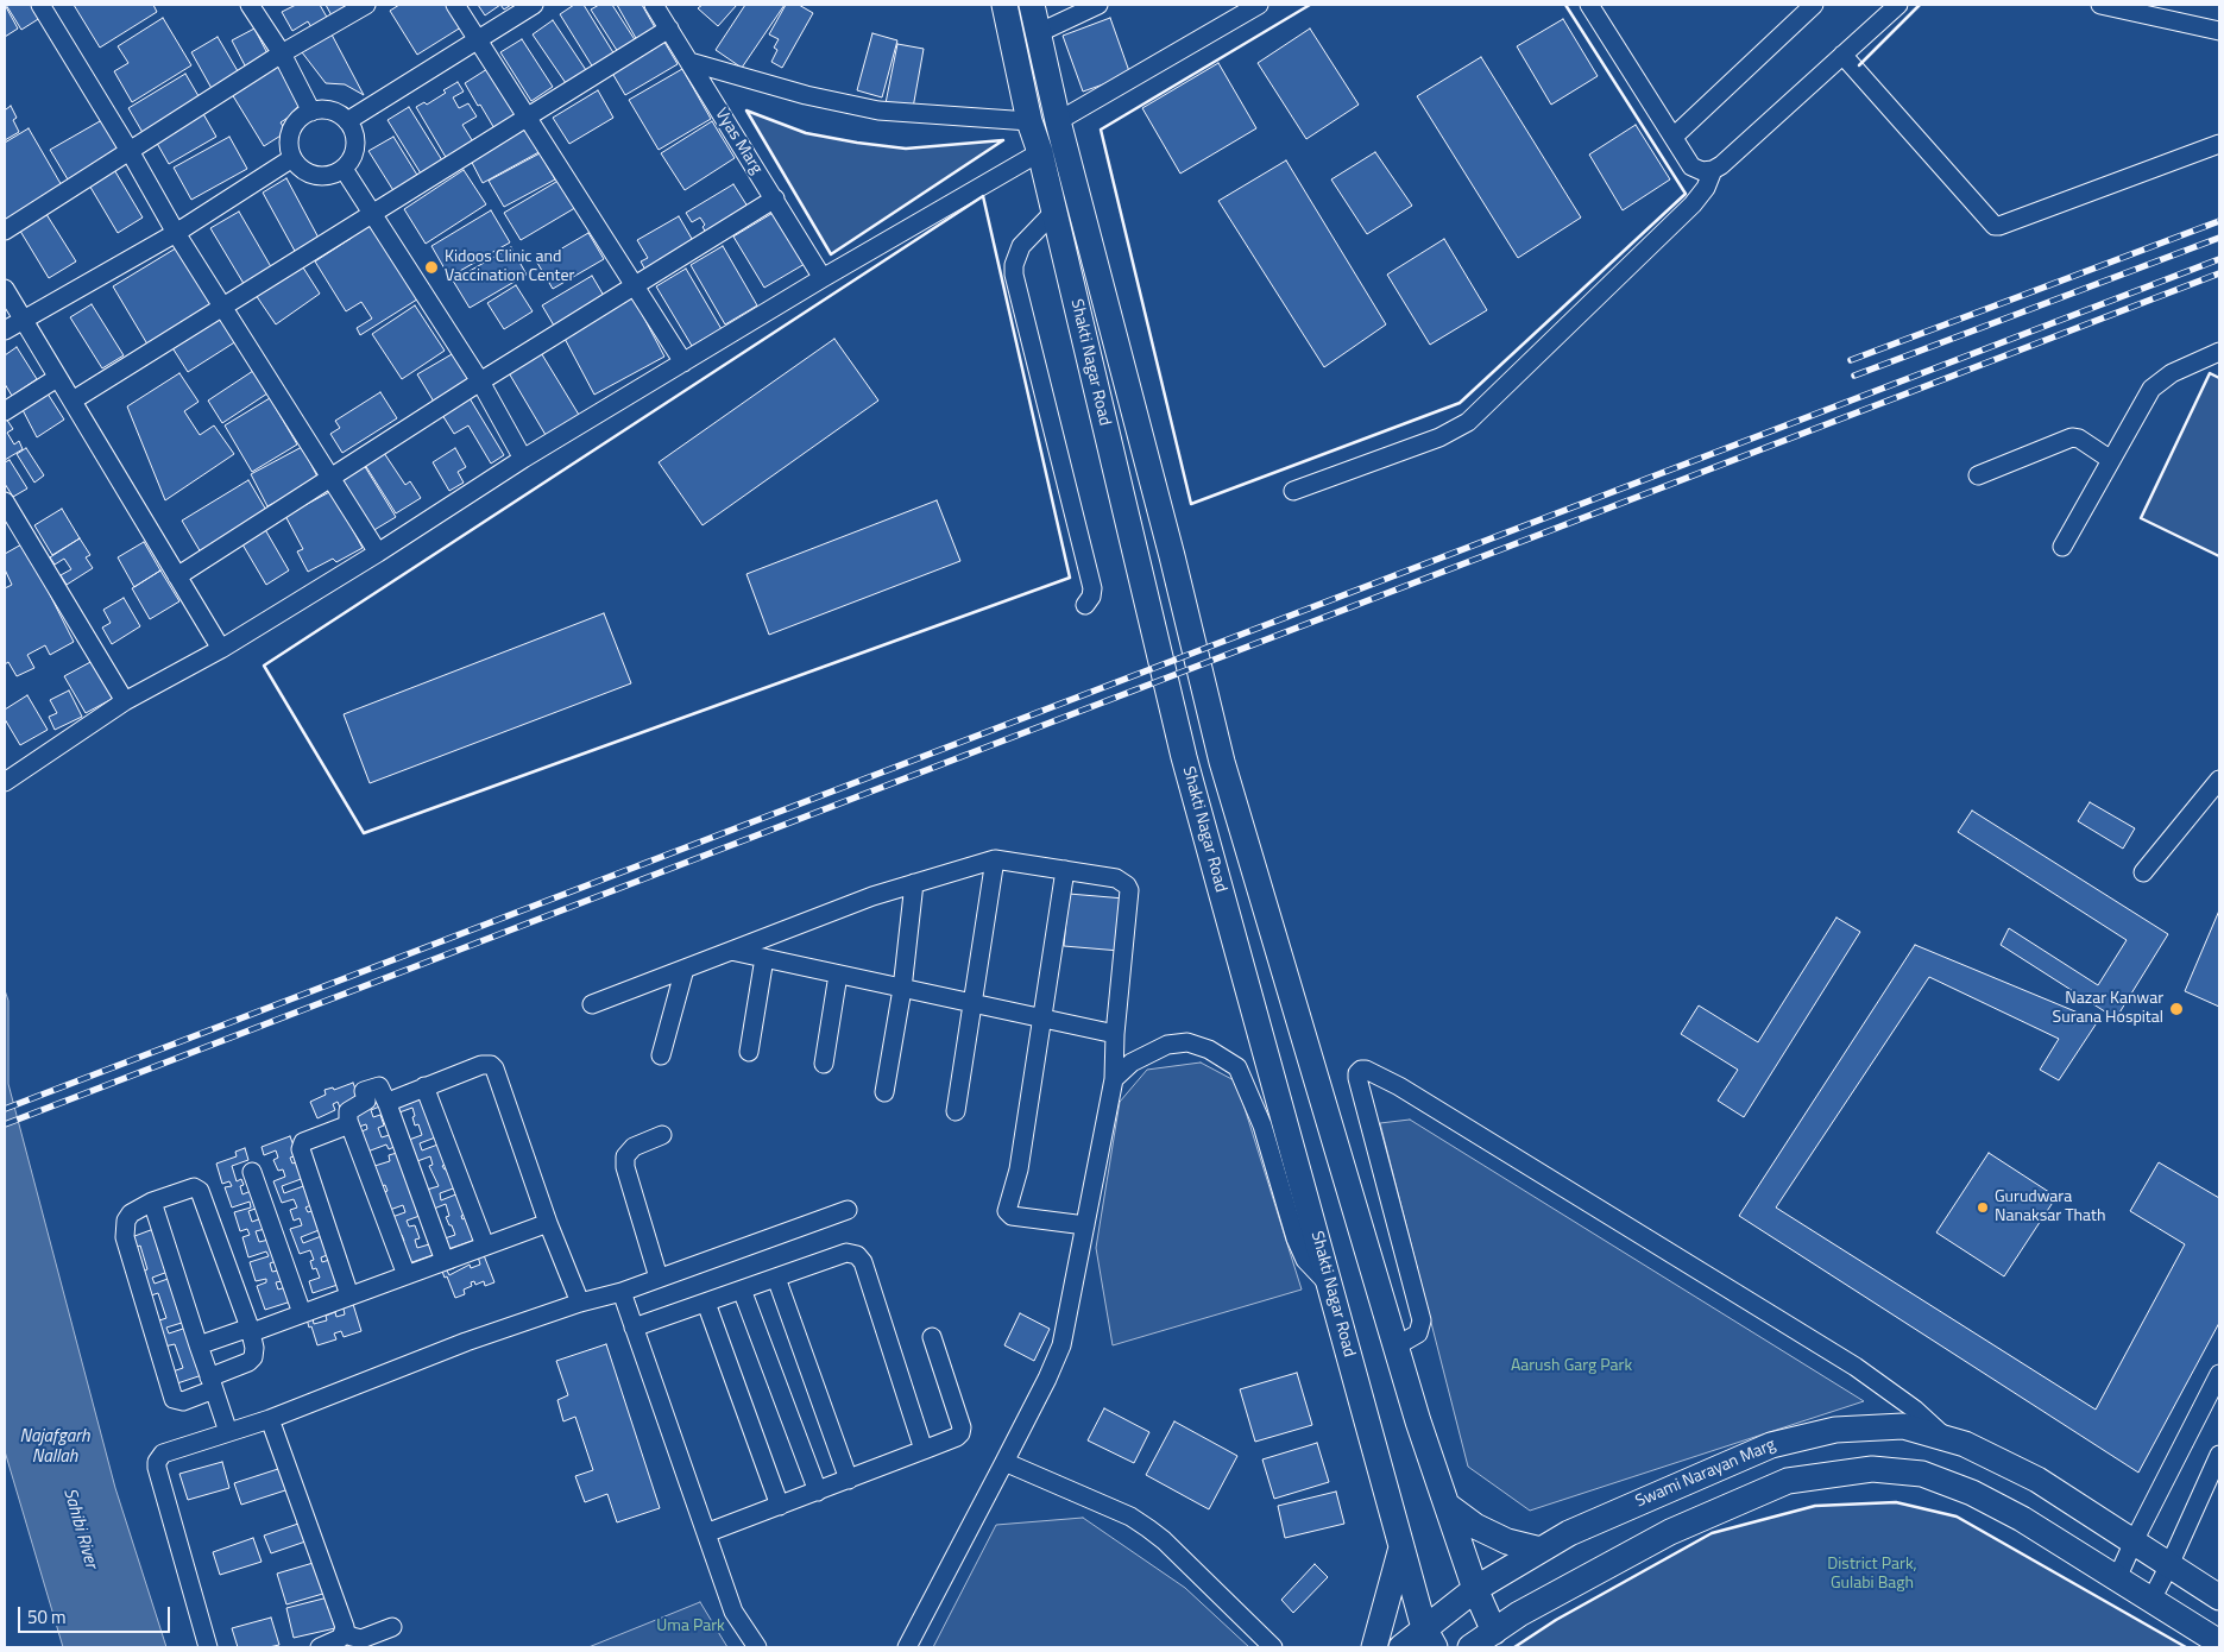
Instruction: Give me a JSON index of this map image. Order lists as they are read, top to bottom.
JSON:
{
  "streets": {
    "street": ["Vyas Marg", "Shakti Nagar Road", "Swami Narayan Marg"]
  },
  "crossings": [
    ["Shakti Nagar Road", "Swami Narayan Marg"]
  ],
  "water": ["Najafgarh Nallah", "Sahibi River"],
  "parks": ["Aarush Garg Park", "District Park, Gulabi Bagh", "Uma Park"],
  "places": ["Kidoos Clinic and Vaccination Center", "Nazar Kanwar Surana Hospital", "Gurudwara Nanaksar Thath"],
  "scale_bar": "50 m"
}
